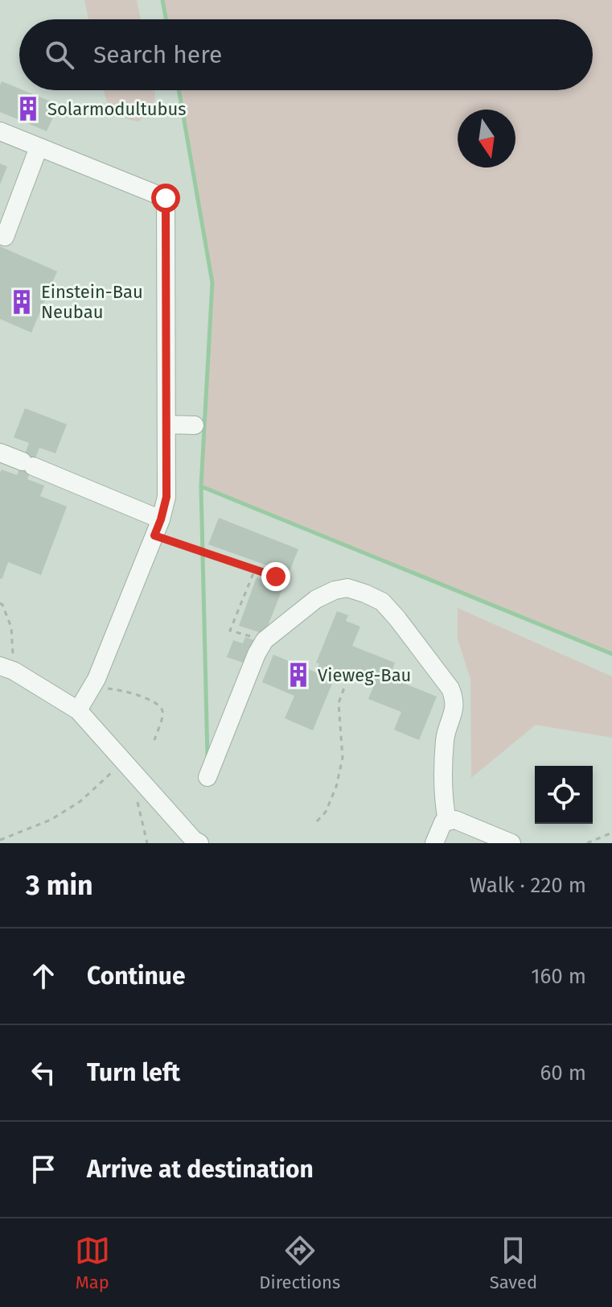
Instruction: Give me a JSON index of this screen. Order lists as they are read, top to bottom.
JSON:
{
  "places": {
    "building": ["Solarmodultubus", "Einstein-Bau Neubau", "Vieweg-Bau"]
  },
  "north": "bottom",
  "page": {
    "search": "Search here",
    "heading": ["3 min", "Walk · 220 m"],
    "list": [
      ["Continue", "160 m"],
      ["Turn left", "60 m"],
      "Arrive at destination"
    ],
    "nav": ["Map", "Directions", "Saved"]
  }
}
